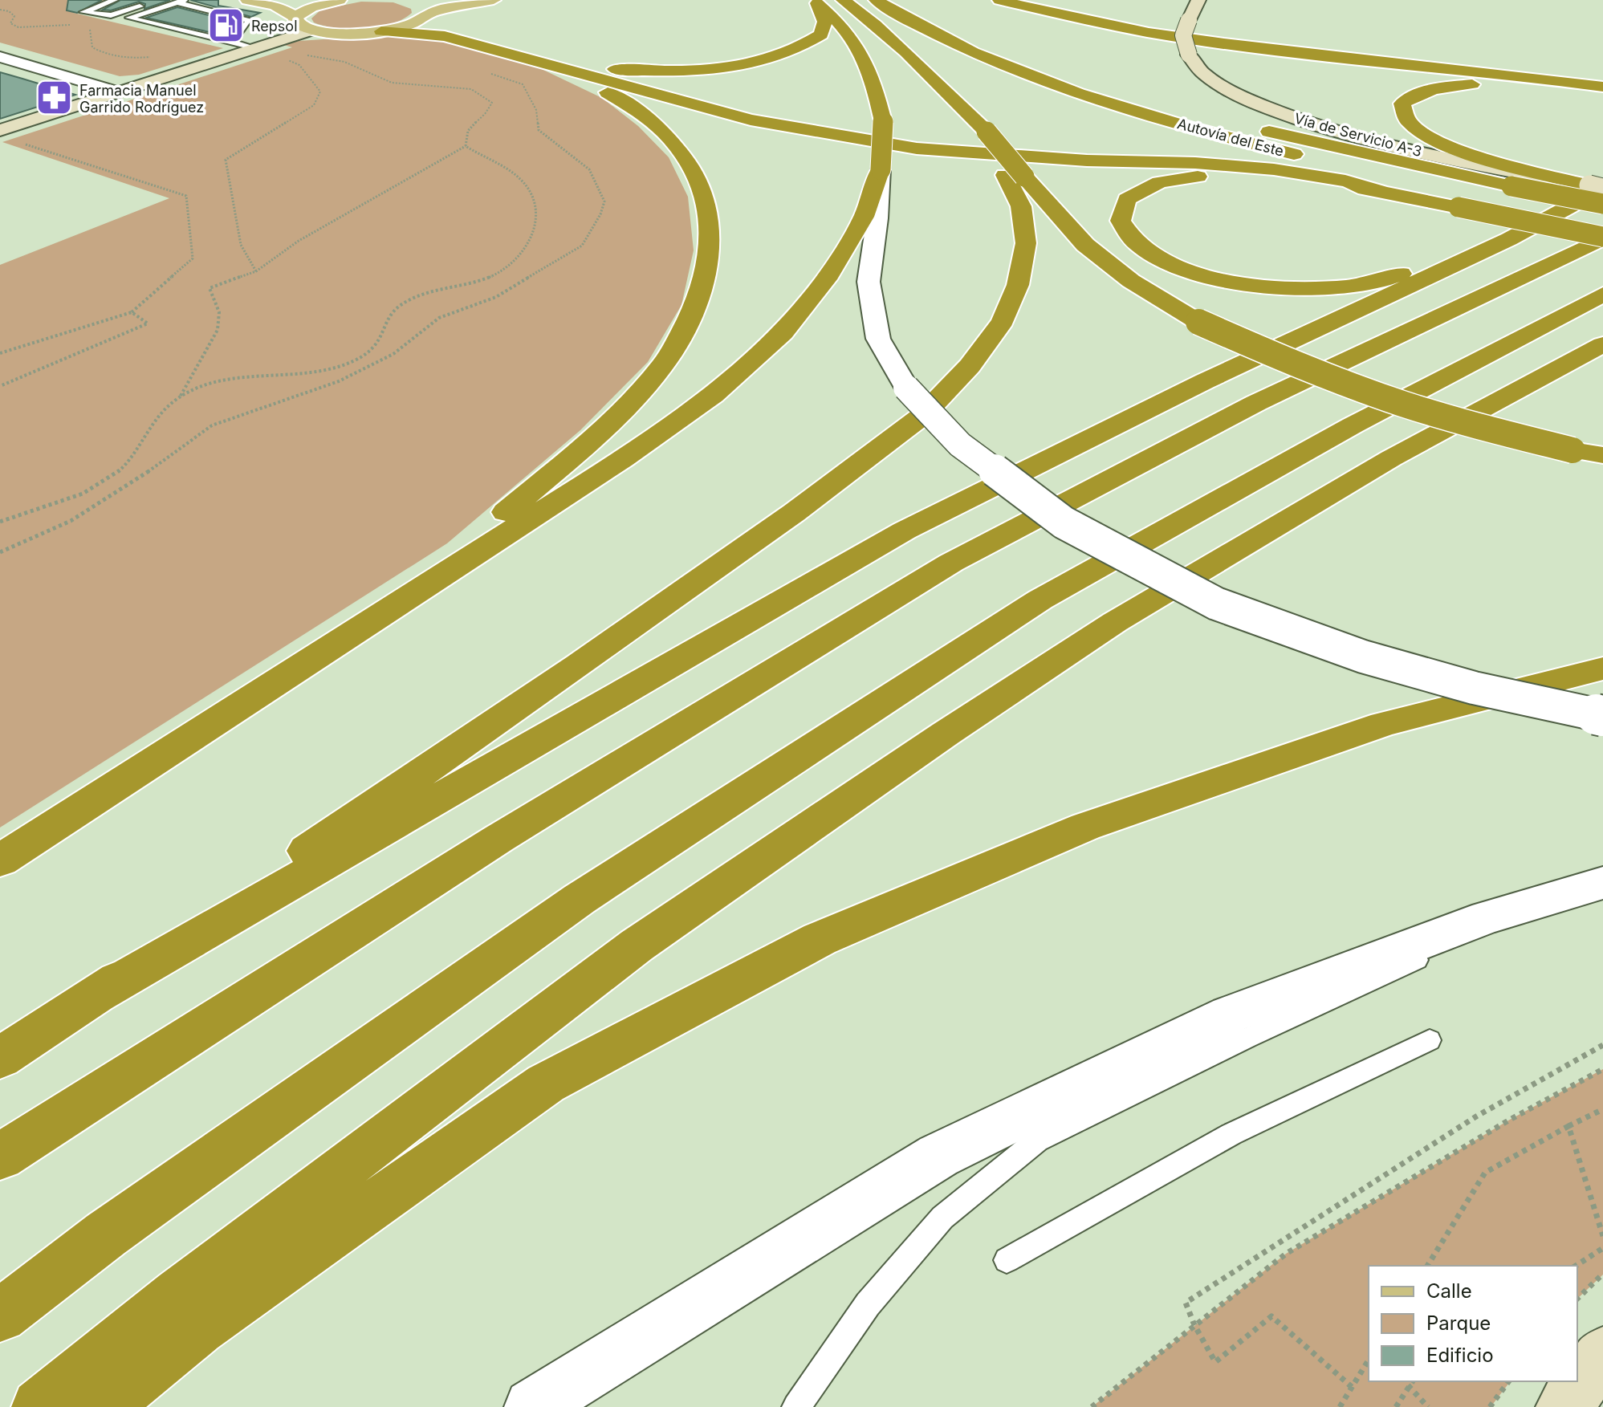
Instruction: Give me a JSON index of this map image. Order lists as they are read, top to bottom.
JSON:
{
  "streets": {
    "highway": ["Autovía del Este"],
    "main road": ["Vía de Servicio A-3"]
  },
  "crossings": [
    ["Vía de Servicio A-3", "Autovía del Este"]
  ],
  "places": {
    "fuel station": ["Repsol"],
    "pharmacy": ["Farmacia Manuel Garrido Rodríguez"]
  },
  "legend": ["Calle", "Parque", "Edificio"]
}
